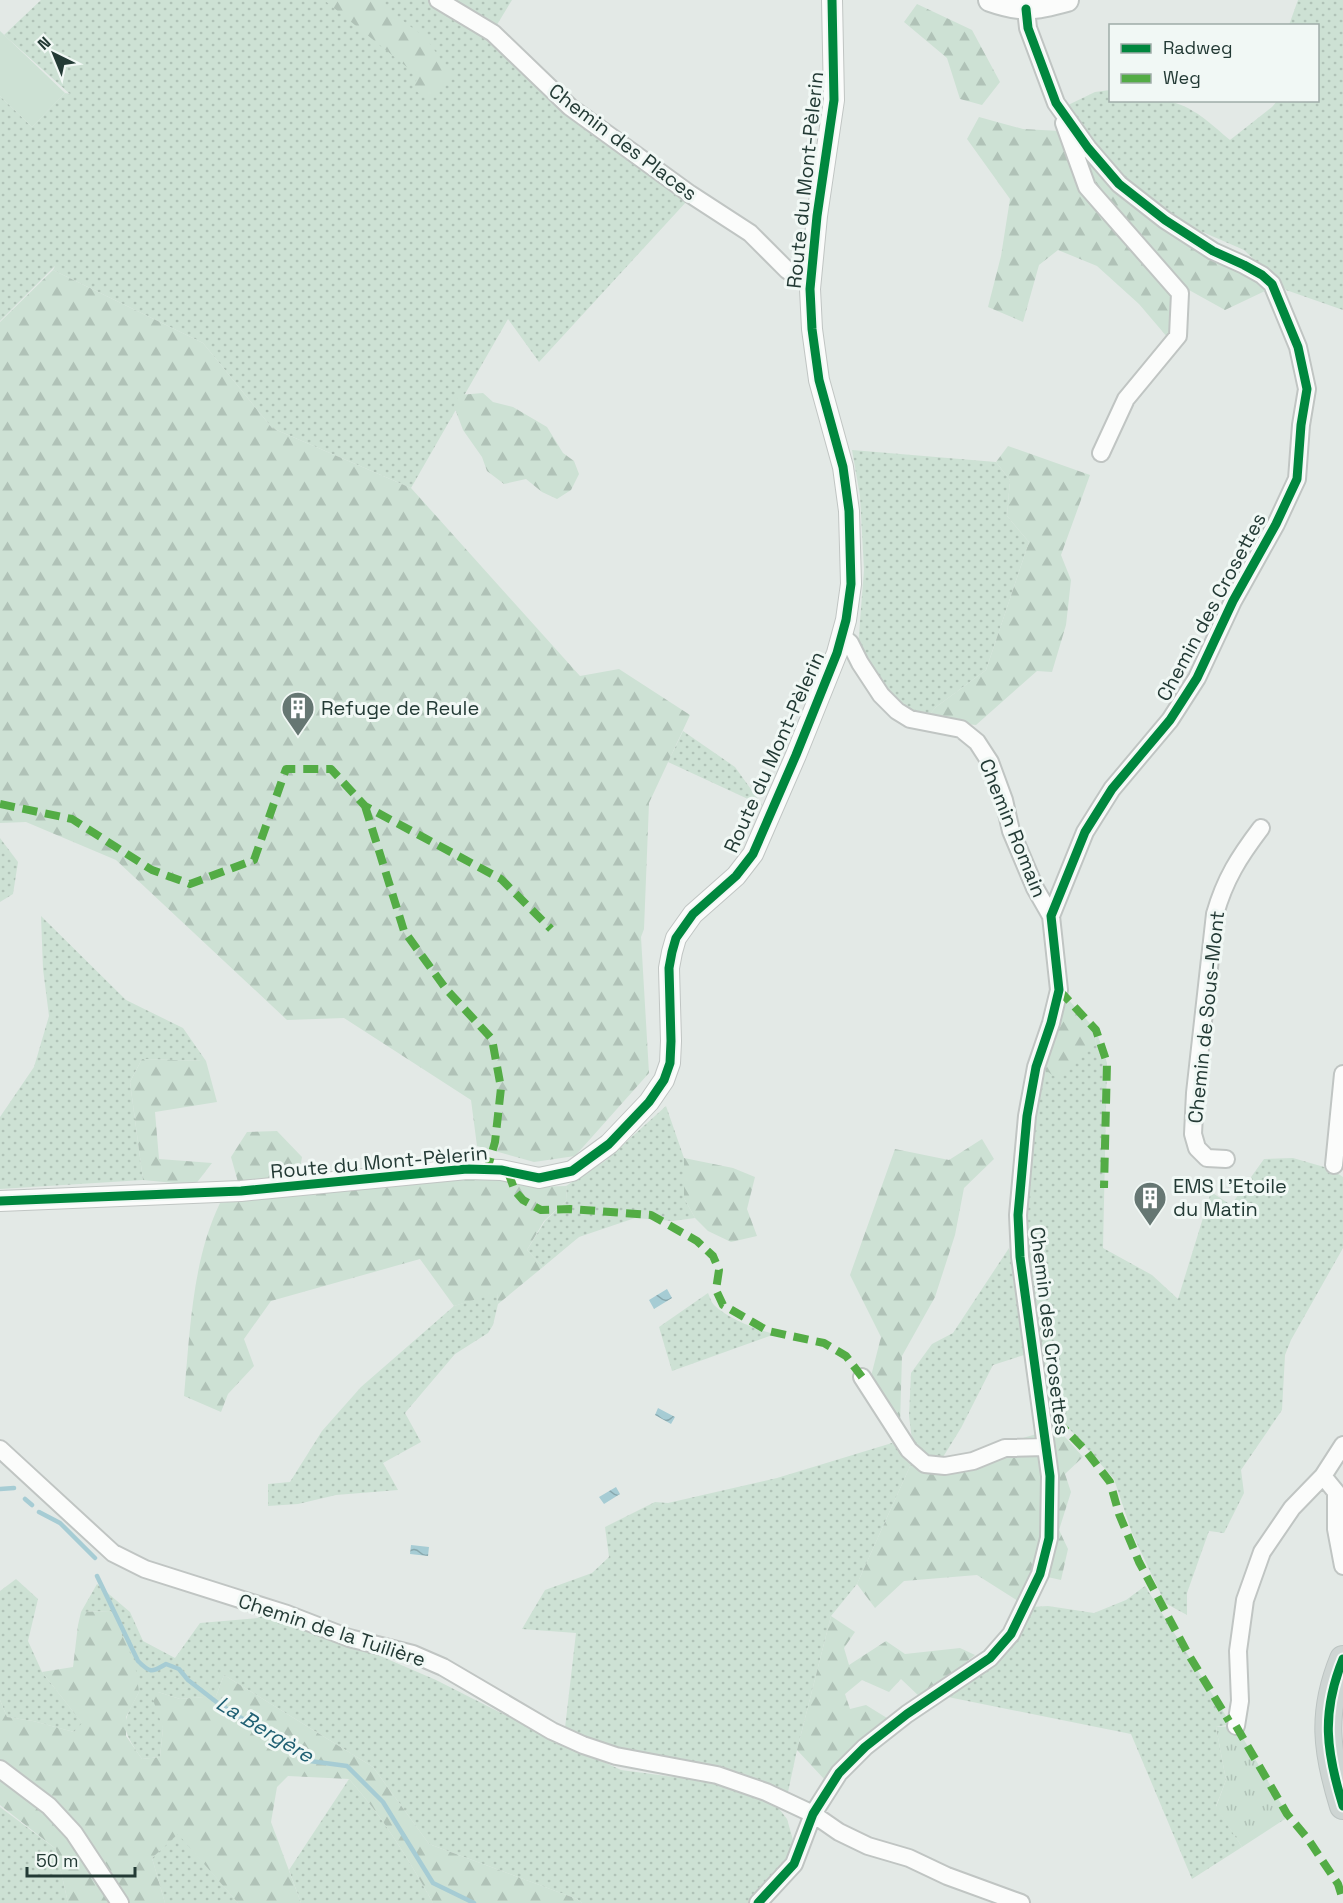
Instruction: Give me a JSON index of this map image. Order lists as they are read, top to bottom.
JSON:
{
  "streets": {
    "street": [
      "Chemin des Places",
      "Route du Mont-Pèlerin",
      "Chemin des Crosettes",
      "Chemin Romain",
      "Chemin de Sous-Mont",
      "Chemin de la Tuilière"
    ]
  },
  "crossings": [
    ["Chemin des Places", "Route du Mont-Pèlerin"],
    ["Route du Mont-Pèlerin", "Chemin Romain"],
    ["Chemin des Crosettes", "Chemin Romain"],
    ["Chemin des Crosettes", "Chemin de la Tuilière"]
  ],
  "water": ["La Bergère"],
  "places": {
    "building": ["Refuge de Reule", "EMS L'Etoile du Matin"]
  },
  "legend": ["Radweg", "Weg"],
  "scale_bar": "50 m",
  "north": "top left"
}
